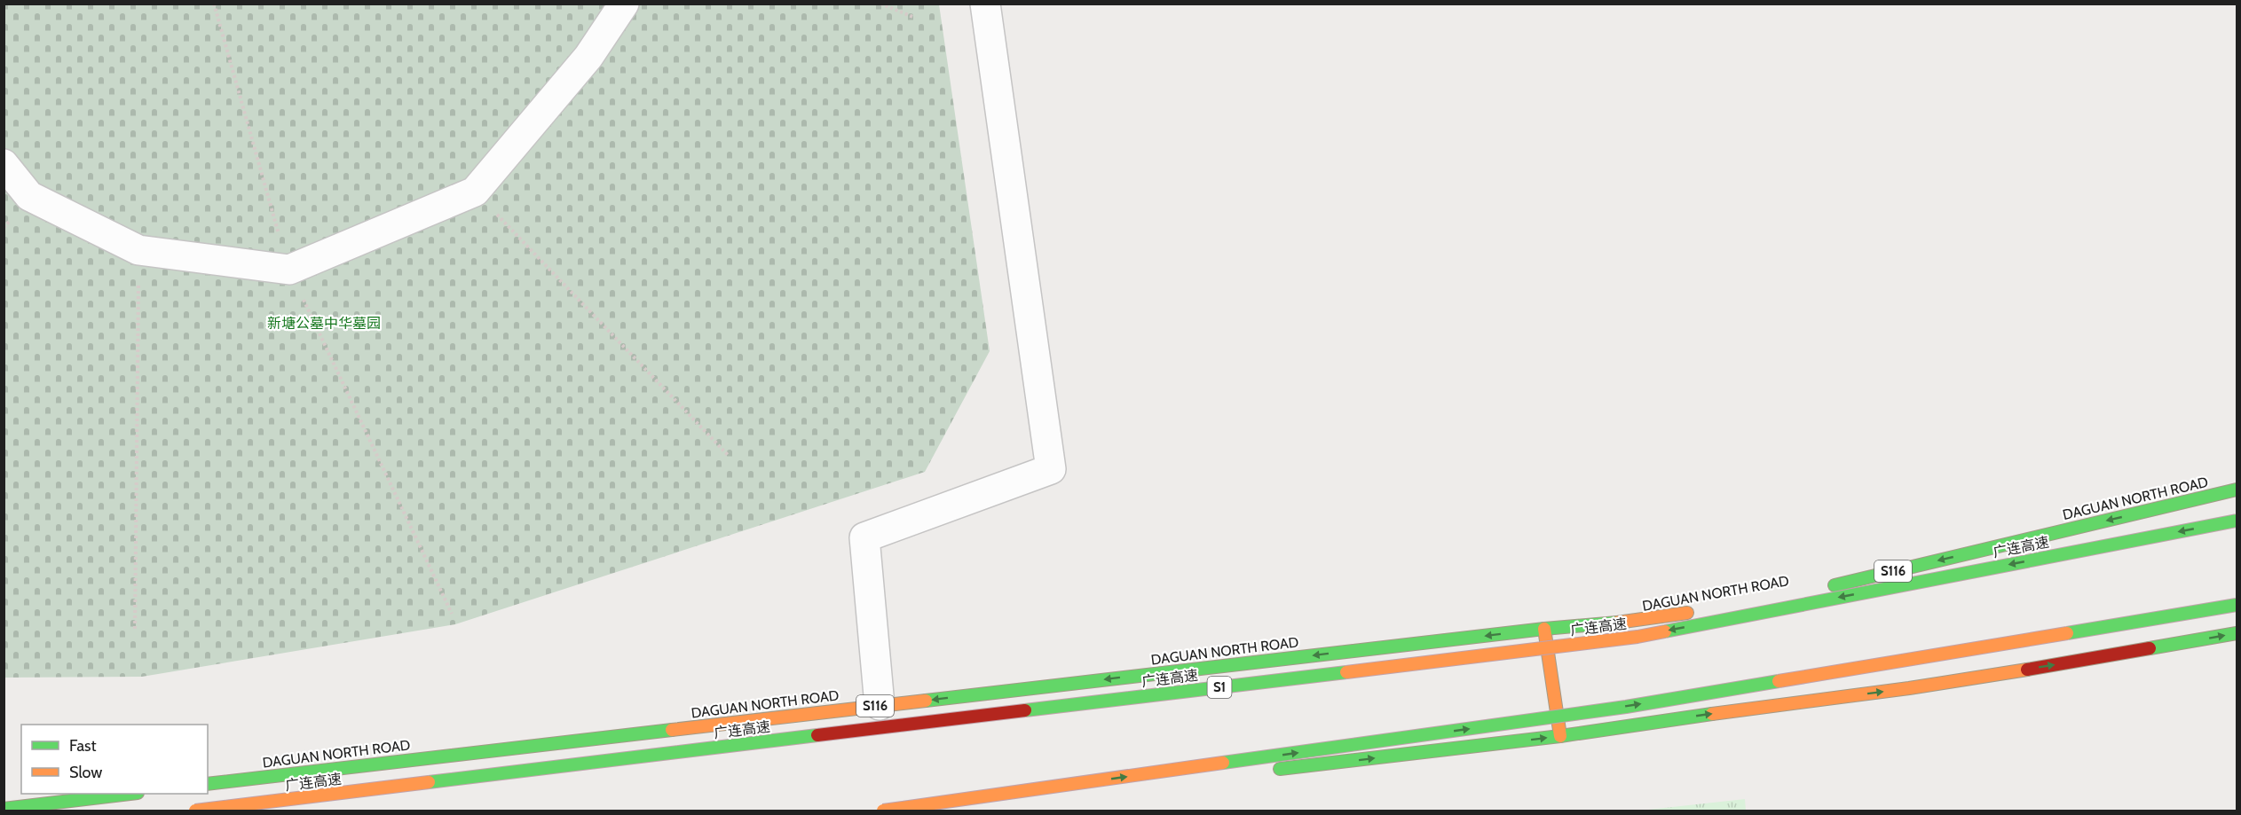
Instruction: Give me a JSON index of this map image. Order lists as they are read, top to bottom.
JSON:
{
  "streets": {
    "main road": [
      "DAGUAN NORTH ROAD",
      "广连高速",
      "S116",
      "S1"
    ]
  },
  "parks": ["新塘公墓中华墓园"],
  "legend": ["Fast", "Slow"]
}
